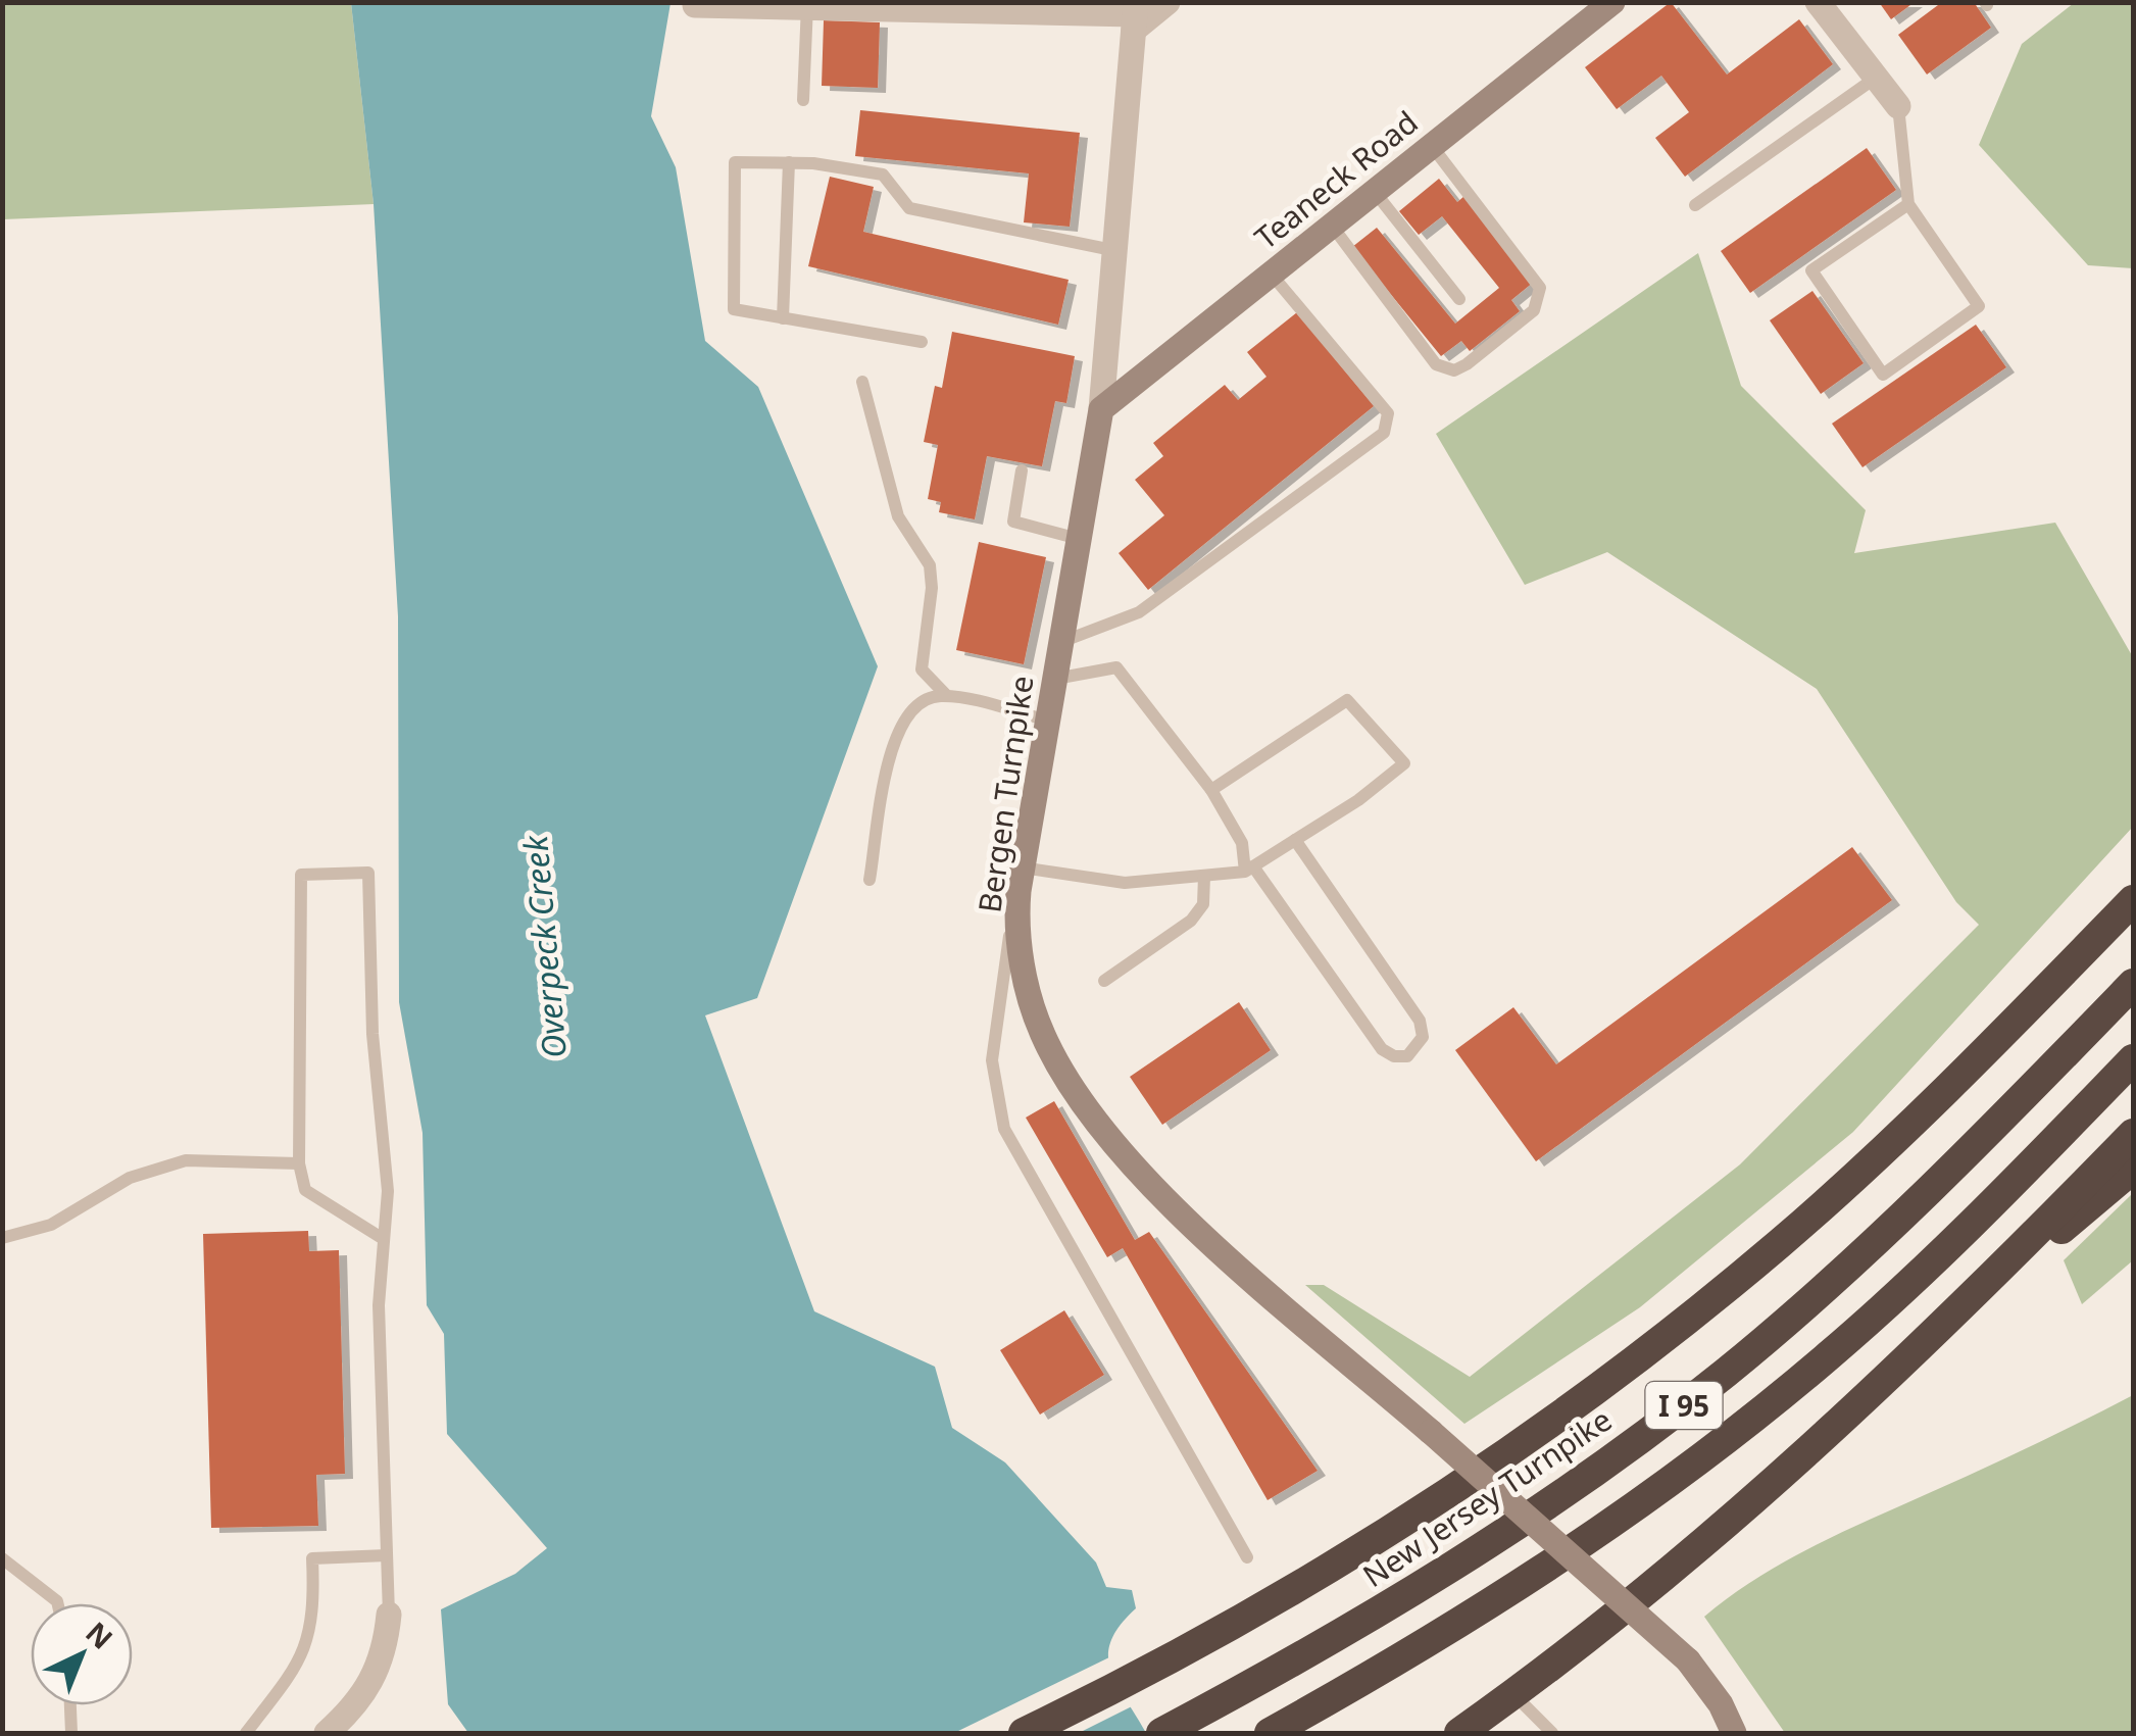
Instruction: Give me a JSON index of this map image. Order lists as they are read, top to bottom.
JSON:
{
  "streets": {
    "highway": ["I 95", "New Jersey Turnpike"],
    "main road": ["Teaneck Road", "Bergen Turnpike"]
  },
  "crossings": [
    ["Teaneck Road", "Bergen Turnpike"]
  ],
  "water": ["Overpeck Creek"],
  "north": "top right"
}
